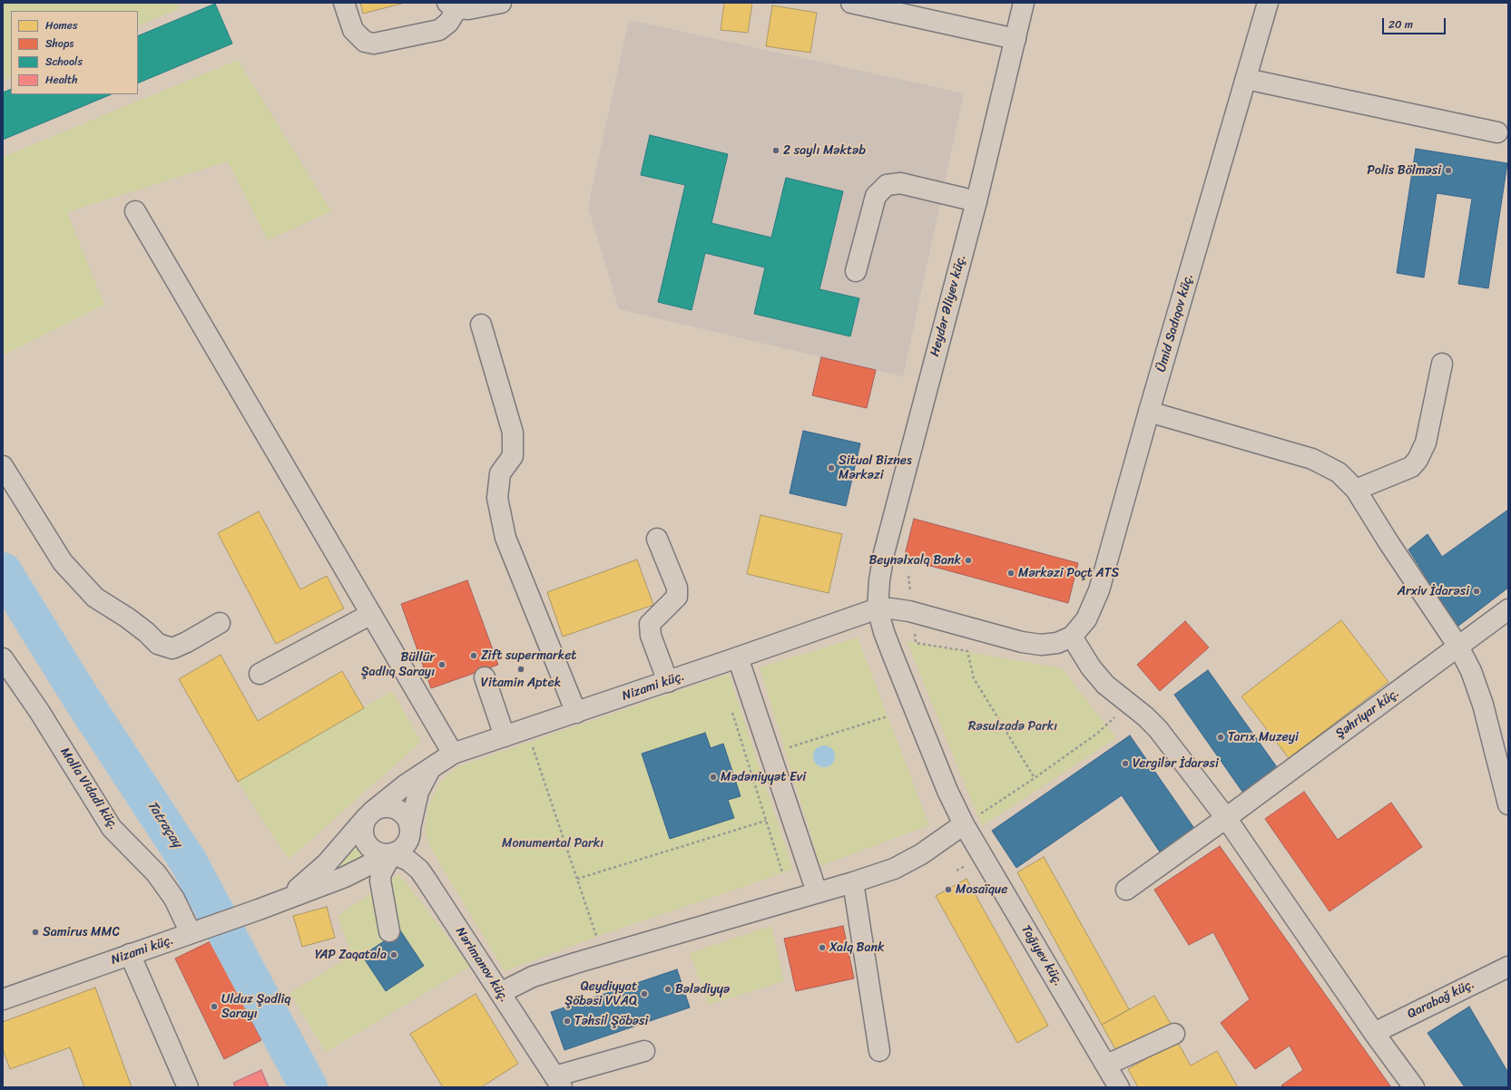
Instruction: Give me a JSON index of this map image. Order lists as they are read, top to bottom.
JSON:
{
  "streets": {
    "street": [
      "Heydər Əliyev küç.",
      "Ümid Sadıqov küç.",
      "Nizami küç.",
      "Şəhriyar küç.",
      "Molla Vidadi küç.",
      "Tağıyev küç.",
      "Nərimanov küç.",
      "Qarabağ küç."
    ]
  },
  "crossings": [
    ["Heydər Əliyev küç.", "Nizami küç."],
    ["Heydər Əliyev küç.", "Tağıyev küç."],
    ["Nizami küç.", "Molla Vidadi küç."],
    ["Nizami küç.", "Nərimanov küç."]
  ],
  "water": ["Tatraçay"],
  "parks": ["Rəsulzadə Parkı", "Monumental Parkı"],
  "places": [
    "2 saylı Məktəb",
    "Polis Bölməsi",
    "Situal Biznes Mərkəzi",
    "Beynəlxalq Bank",
    "Mərkəzi Poçt ATS",
    "Arxiv İdarəsi",
    "Zift supermarket",
    "Büllür Şadlıq Sarayı",
    "Vitamin Aptek",
    "Tarıx Muzeyi",
    "Vergilər İdarəsi",
    "Mədəniyyət Evi",
    "Mosaïque",
    "Samirus MMC",
    "Xalq Bank",
    "YAP Zaqatala",
    "Bələdiyyə",
    "Qeydiyyat Şöbəsi VVAQ",
    "Ulduz Şadliq Sarayı",
    "Təhsil Şöbəsi"
  ],
  "legend": [
    "Homes",
    "Shops",
    "Schools",
    "Health"
  ],
  "scale_bar": "20 m"
}
